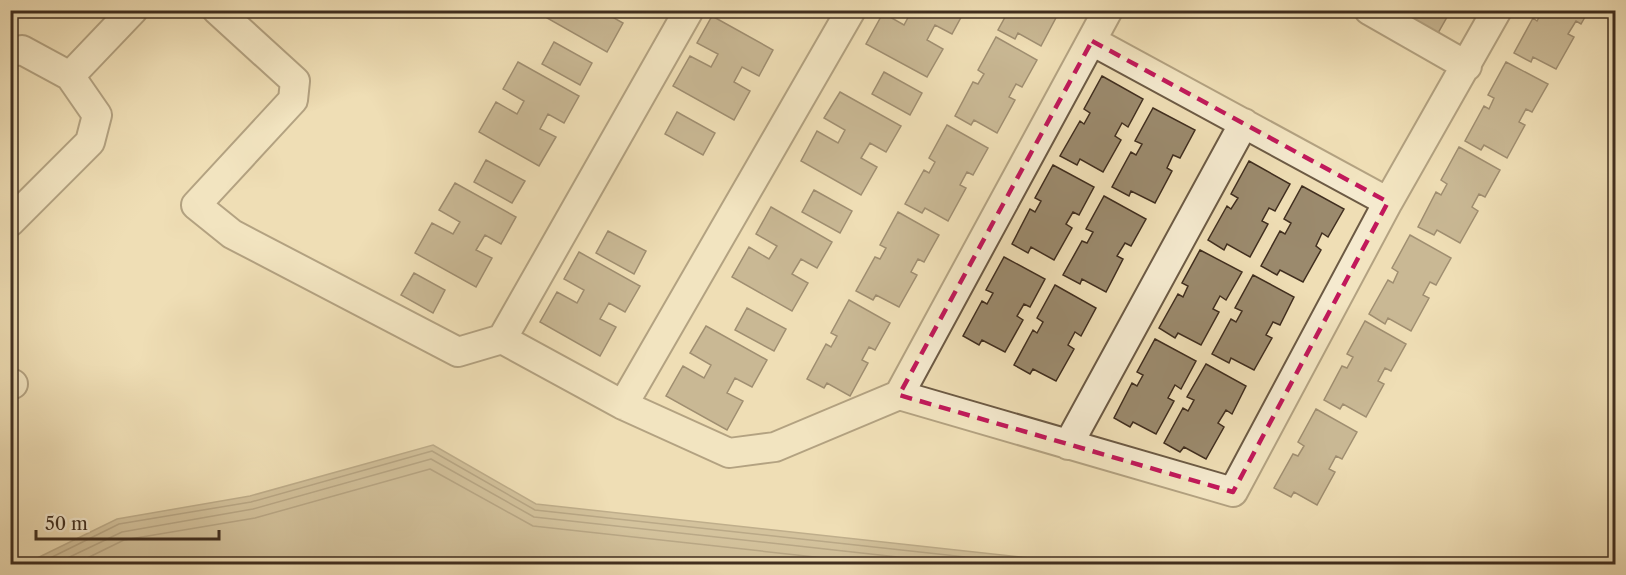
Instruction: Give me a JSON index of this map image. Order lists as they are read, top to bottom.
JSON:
{
  "scale_bar": "50 m"
}
